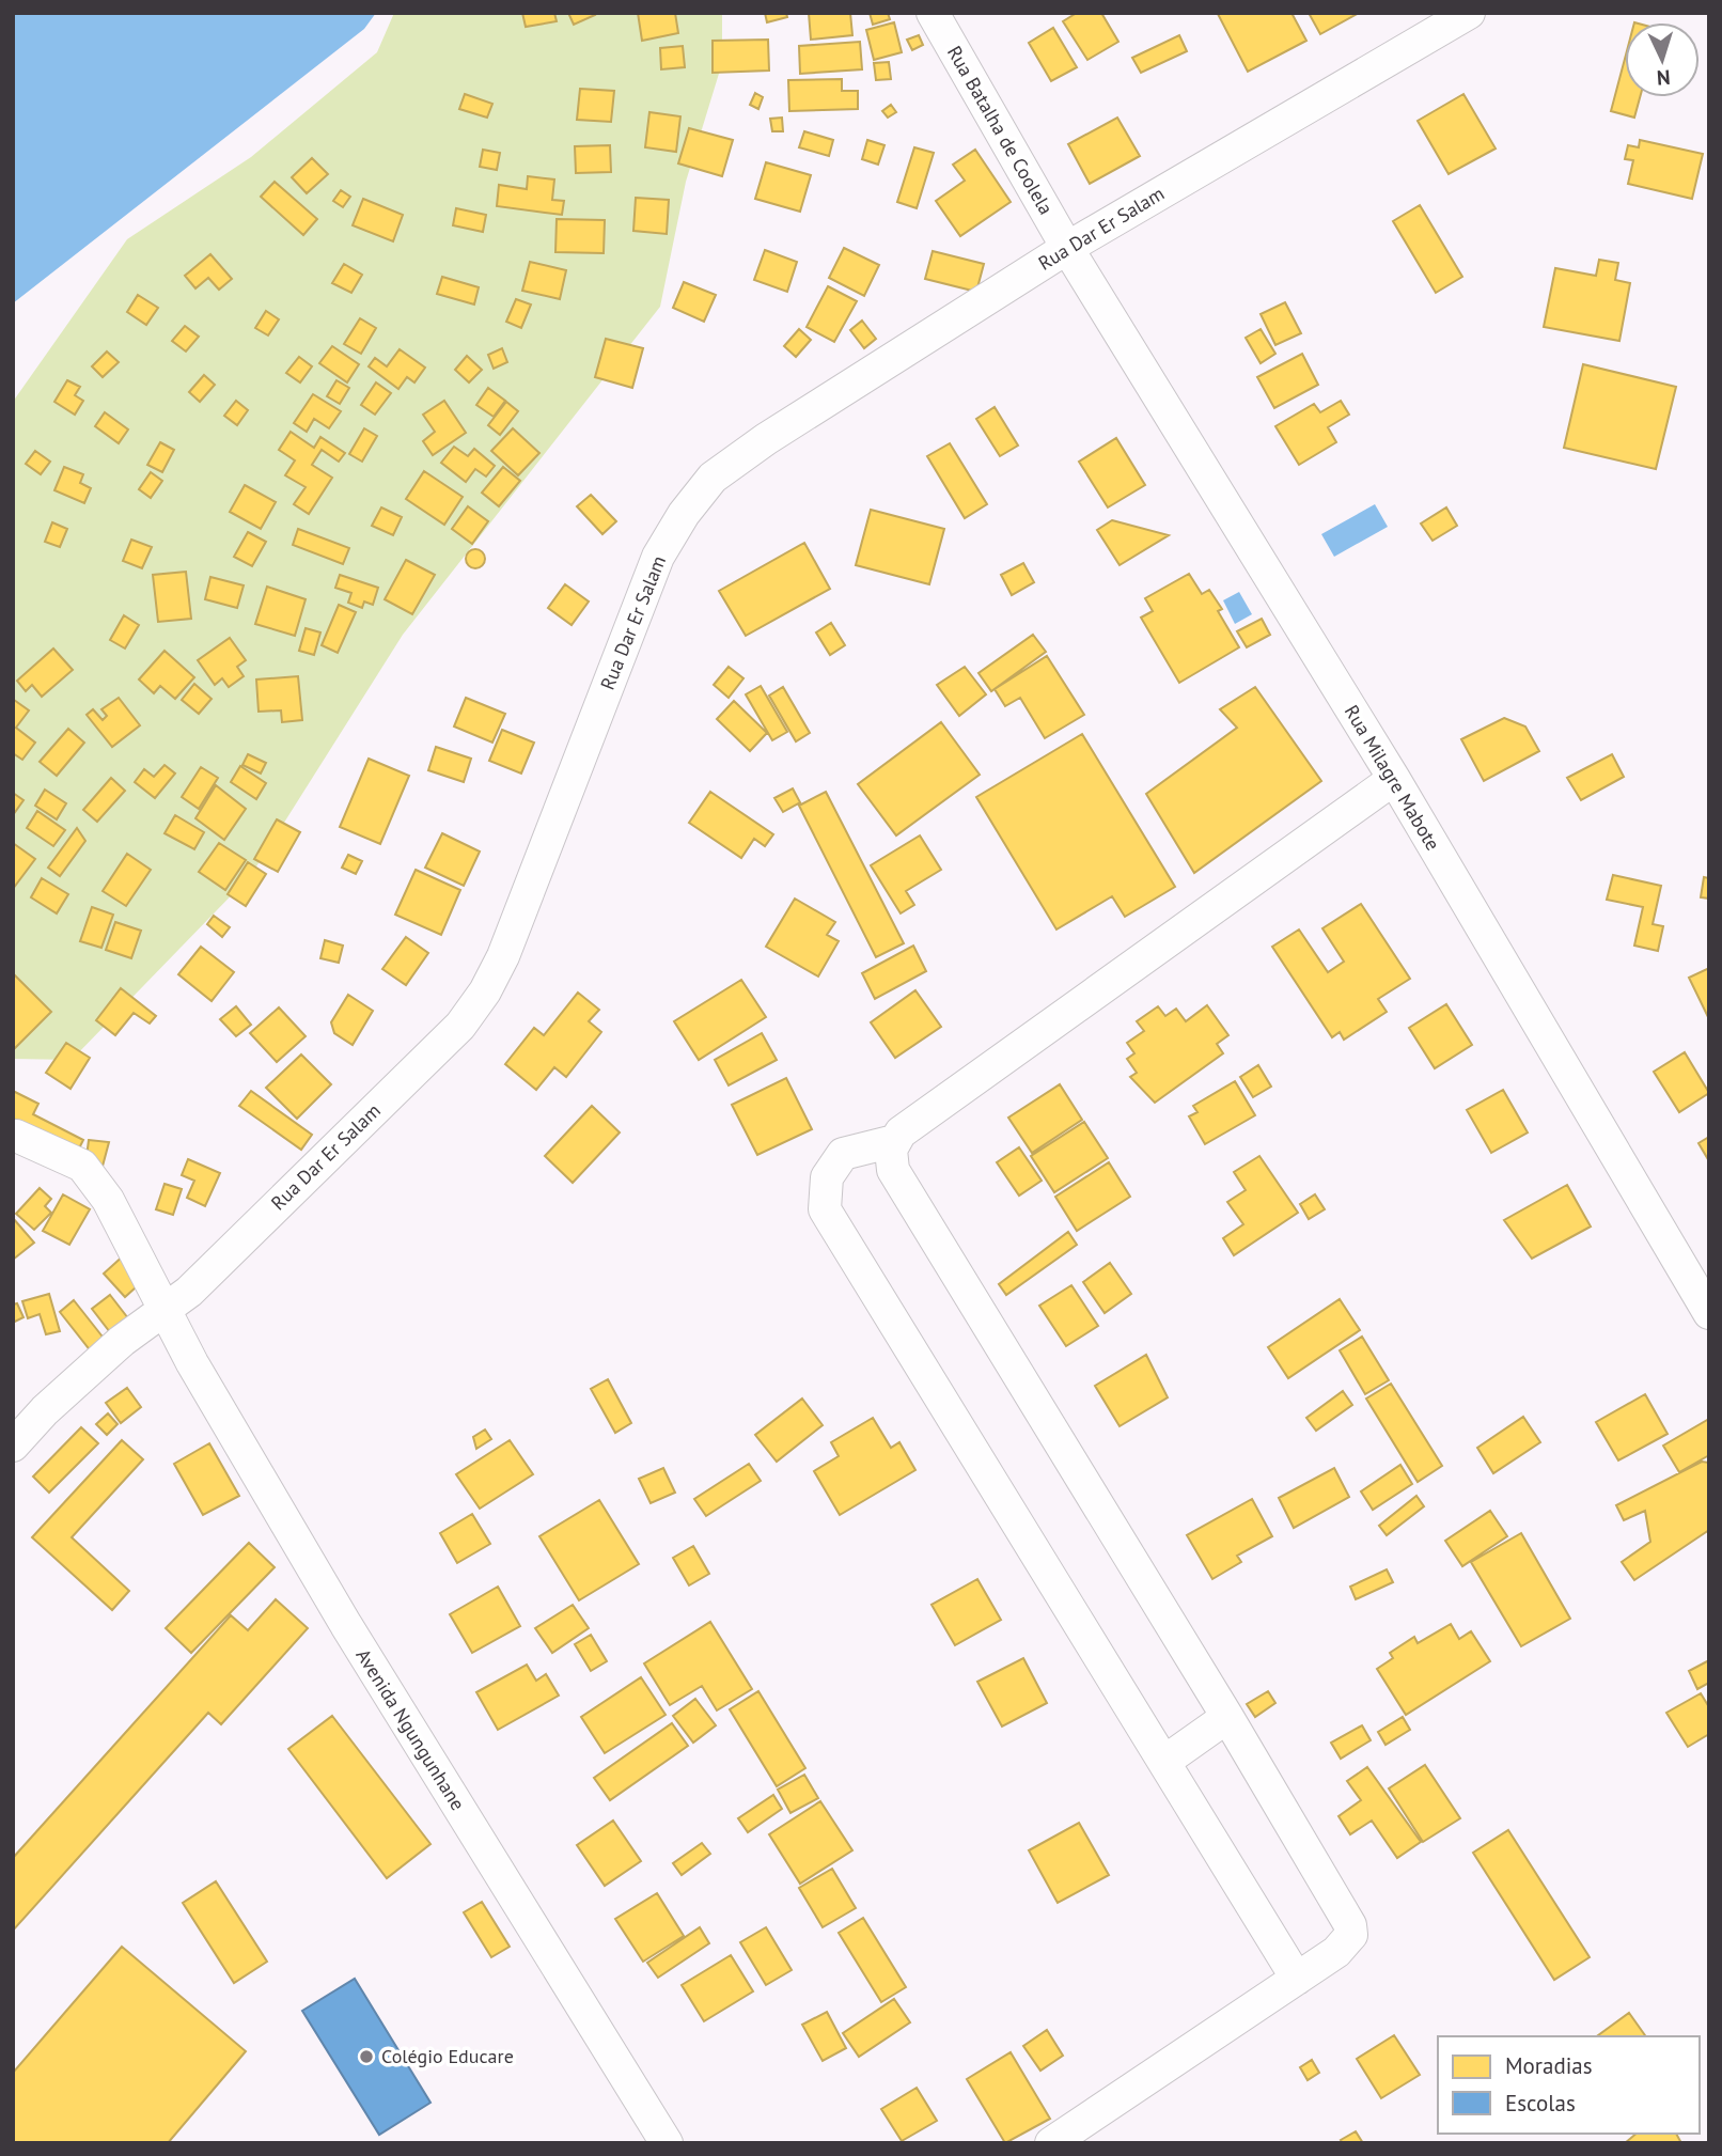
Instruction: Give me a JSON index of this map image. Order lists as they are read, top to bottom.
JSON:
{
  "streets": {
    "street": [
      "Rua Batalha de Coolela",
      "Rua Dar Er Salam",
      "Rua Milagre Mabote",
      "Avenida Ngungunhane"
    ]
  },
  "crossings": [
    ["Rua Batalha de Coolela", "Rua Dar Er Salam"],
    ["Rua Batalha de Coolela", "Rua Milagre Mabote"],
    ["Rua Dar Er Salam", "Rua Milagre Mabote"],
    ["Rua Dar Er Salam", "Avenida Ngungunhane"]
  ],
  "places": ["Colégio Educare"],
  "legend": ["Moradias", "Escolas"],
  "north": "bottom"
}
